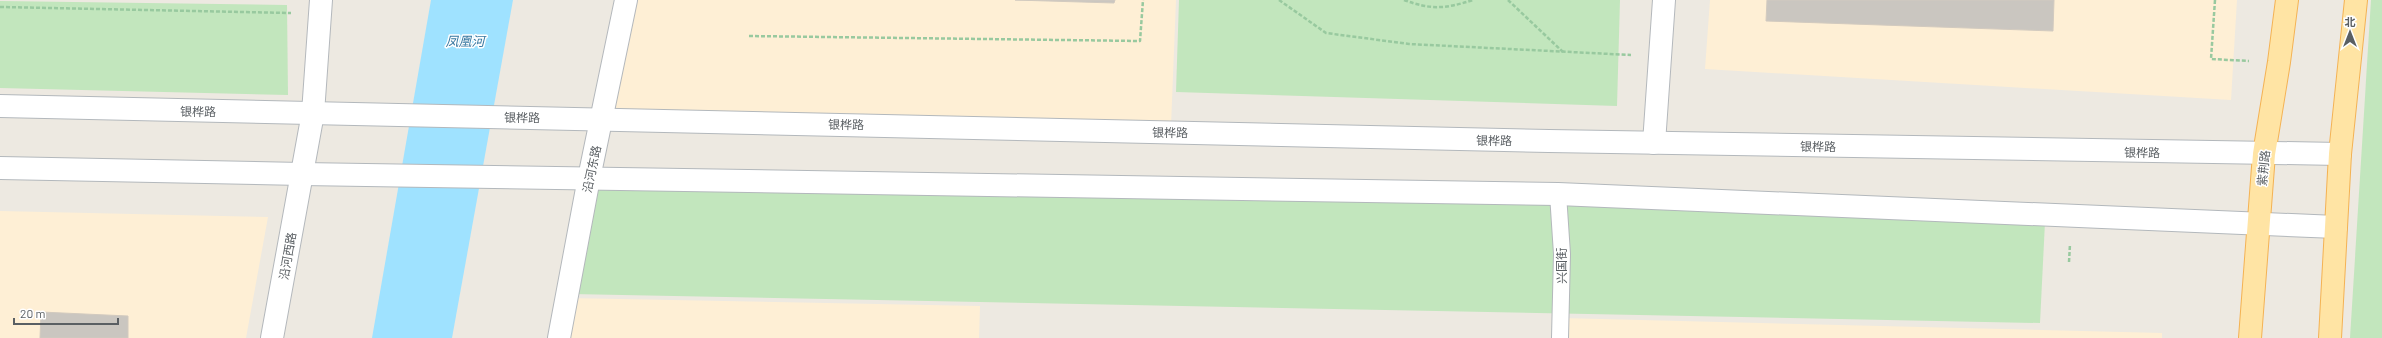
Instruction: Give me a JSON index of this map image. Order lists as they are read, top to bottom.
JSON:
{
  "streets": {
    "main road": [
      "银桦路",
      "紫荆路",
      "沿河东路",
      "沿河西路"
    ],
    "lane": ["兴国街"]
  },
  "crossings": [
    ["银桦路", "紫荆路"],
    ["银桦路", "沿河东路"],
    ["银桦路", "沿河西路"]
  ],
  "water": ["凤凰河"],
  "scale_bar": "20 m",
  "north": "top"
}
